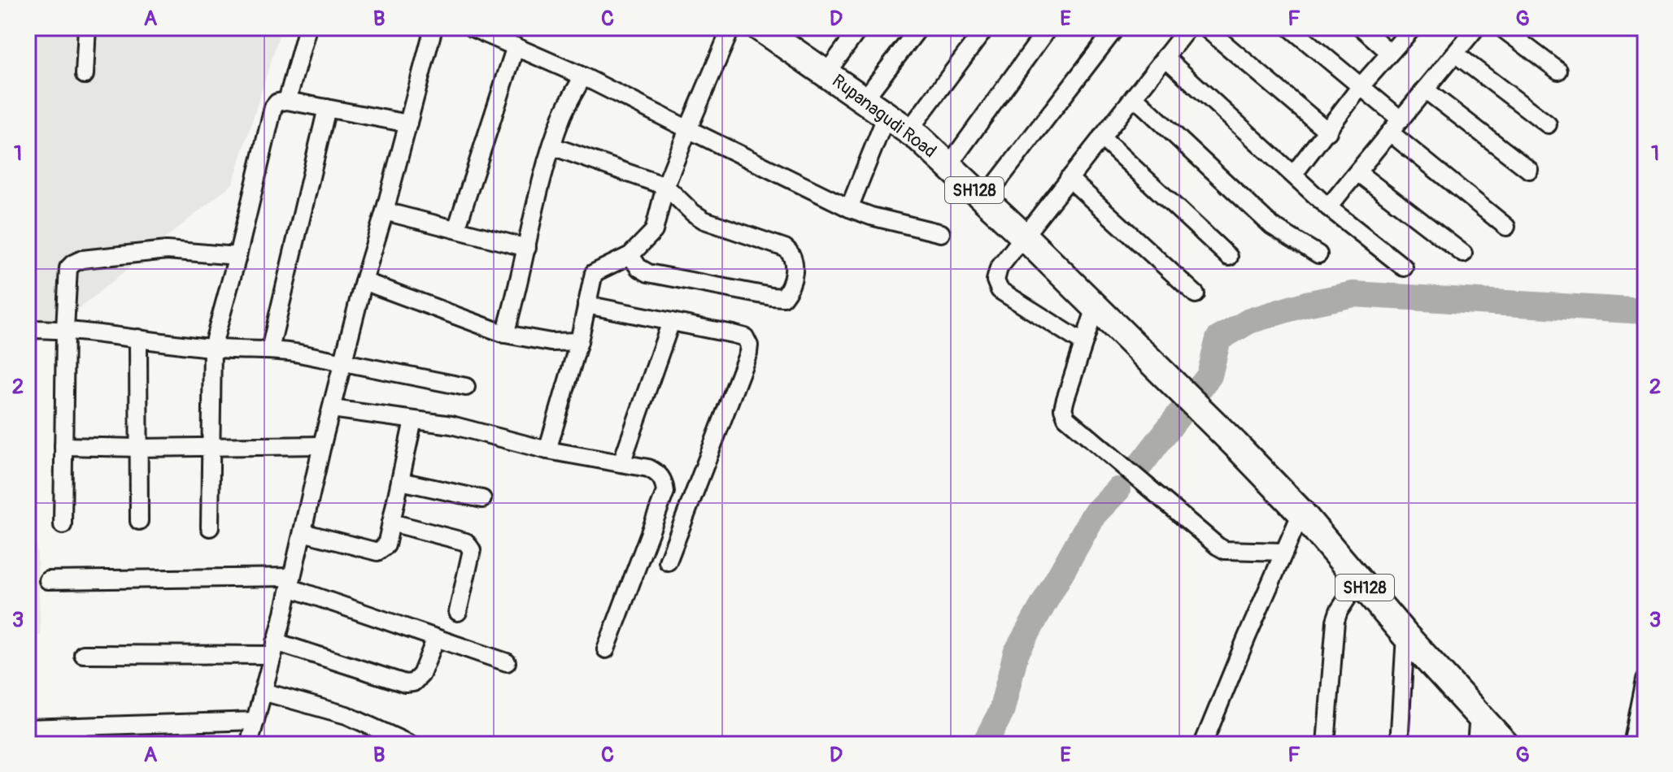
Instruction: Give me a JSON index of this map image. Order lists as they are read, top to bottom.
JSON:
{
  "streets": {
    "main road": ["Rupanagudi Road", "SH128"]
  },
  "crossings": [
    ["Rupanagudi Road", "SH128"]
  ],
  "grid": {
    "columns": [
      "A",
      "B",
      "C",
      "D",
      "E",
      "F",
      "G"
    ],
    "rows": ["1", "2", "3"]
  }
}
